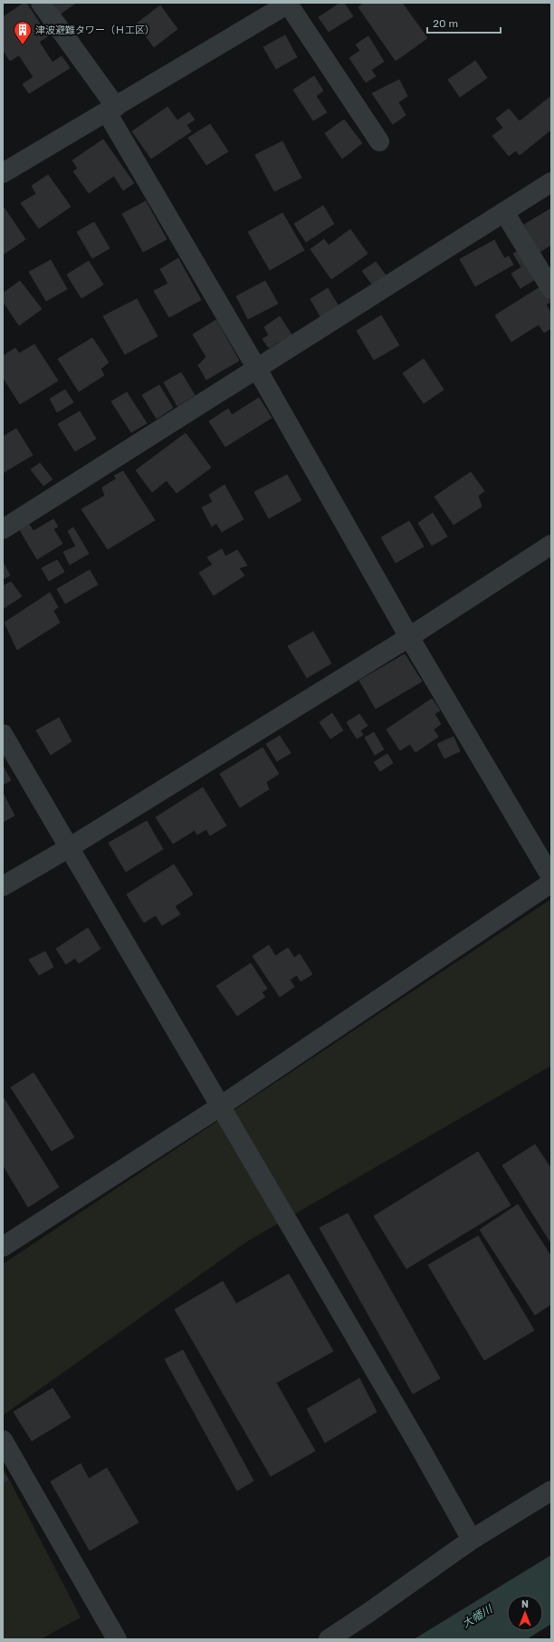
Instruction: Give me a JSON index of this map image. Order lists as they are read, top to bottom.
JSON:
{
  "water": ["大幡川"],
  "places": {
    "building": ["津波避難タワー（Ｈ工区）"]
  },
  "scale_bar": "20 m",
  "north": "top"
}
